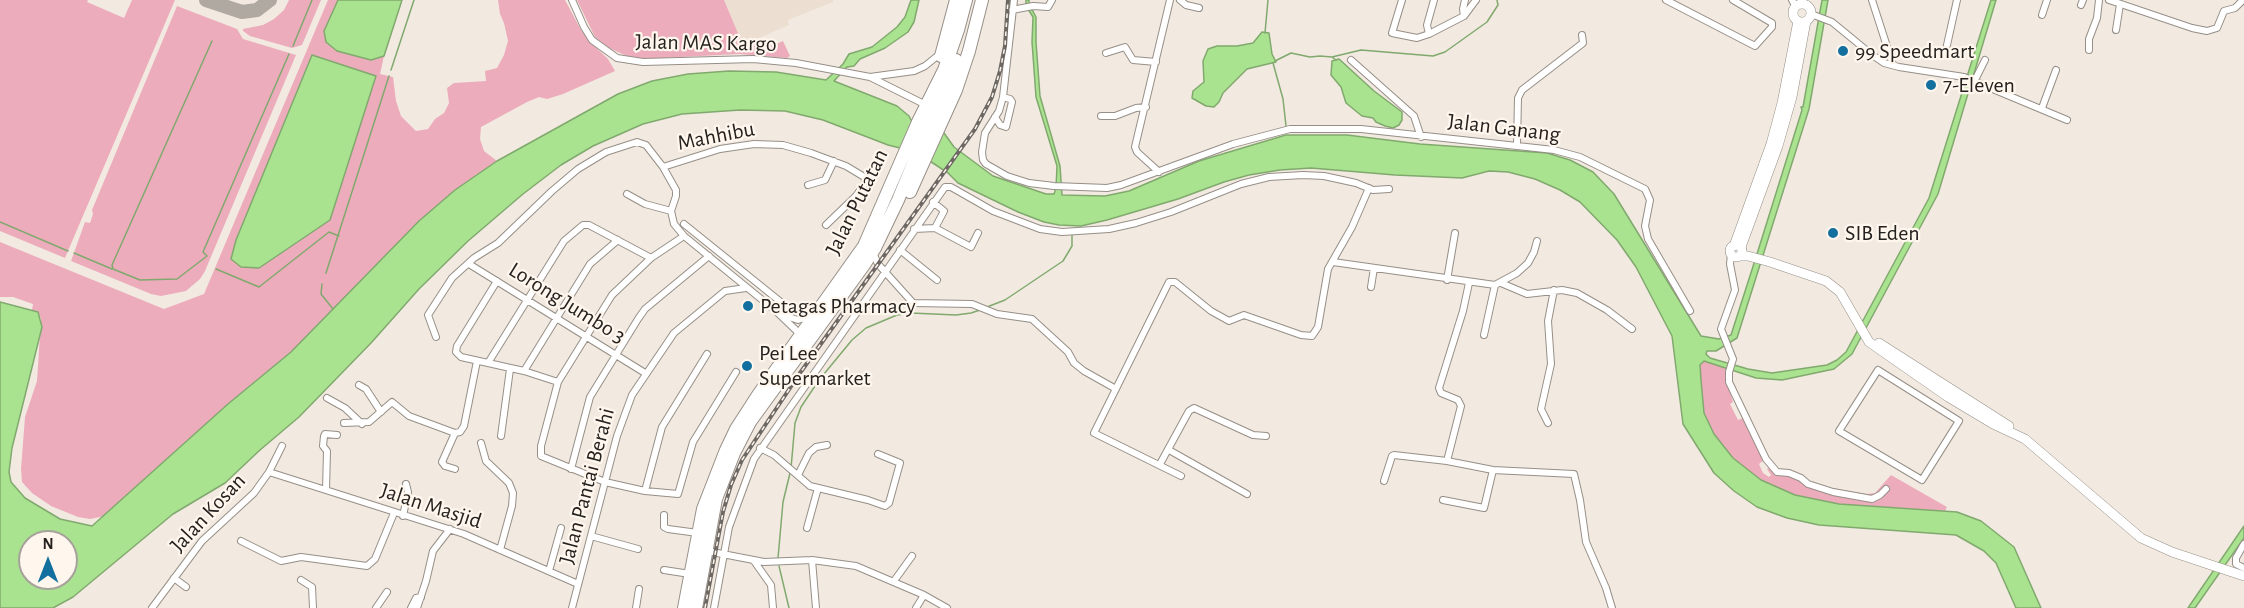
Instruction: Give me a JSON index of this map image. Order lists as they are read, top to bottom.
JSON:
{
  "streets": {
    "highway": ["Jalan Putatan"],
    "street": [
      "Jalan MAS Kargo",
      "Jalan Ganang",
      "Mahhibu",
      "Lorong Jumbo 3",
      "Jalan Pantai Berahi",
      "Jalan Masjid",
      "Jalan Kosan"
    ]
  },
  "crossings": [
    ["Mahhibu", "Jalan Pantai Berahi"],
    ["Lorong Jumbo 3", "Jalan Pantai Berahi"],
    ["Jalan Pantai Berahi", "Jalan Masjid"],
    ["Jalan Masjid", "Jalan Kosan"]
  ],
  "places": [
    "99 Speedmart",
    "7-Eleven",
    "SIB Eden",
    "Petagas Pharmacy",
    "Pei Lee Supermarket"
  ],
  "north": "top"
}
